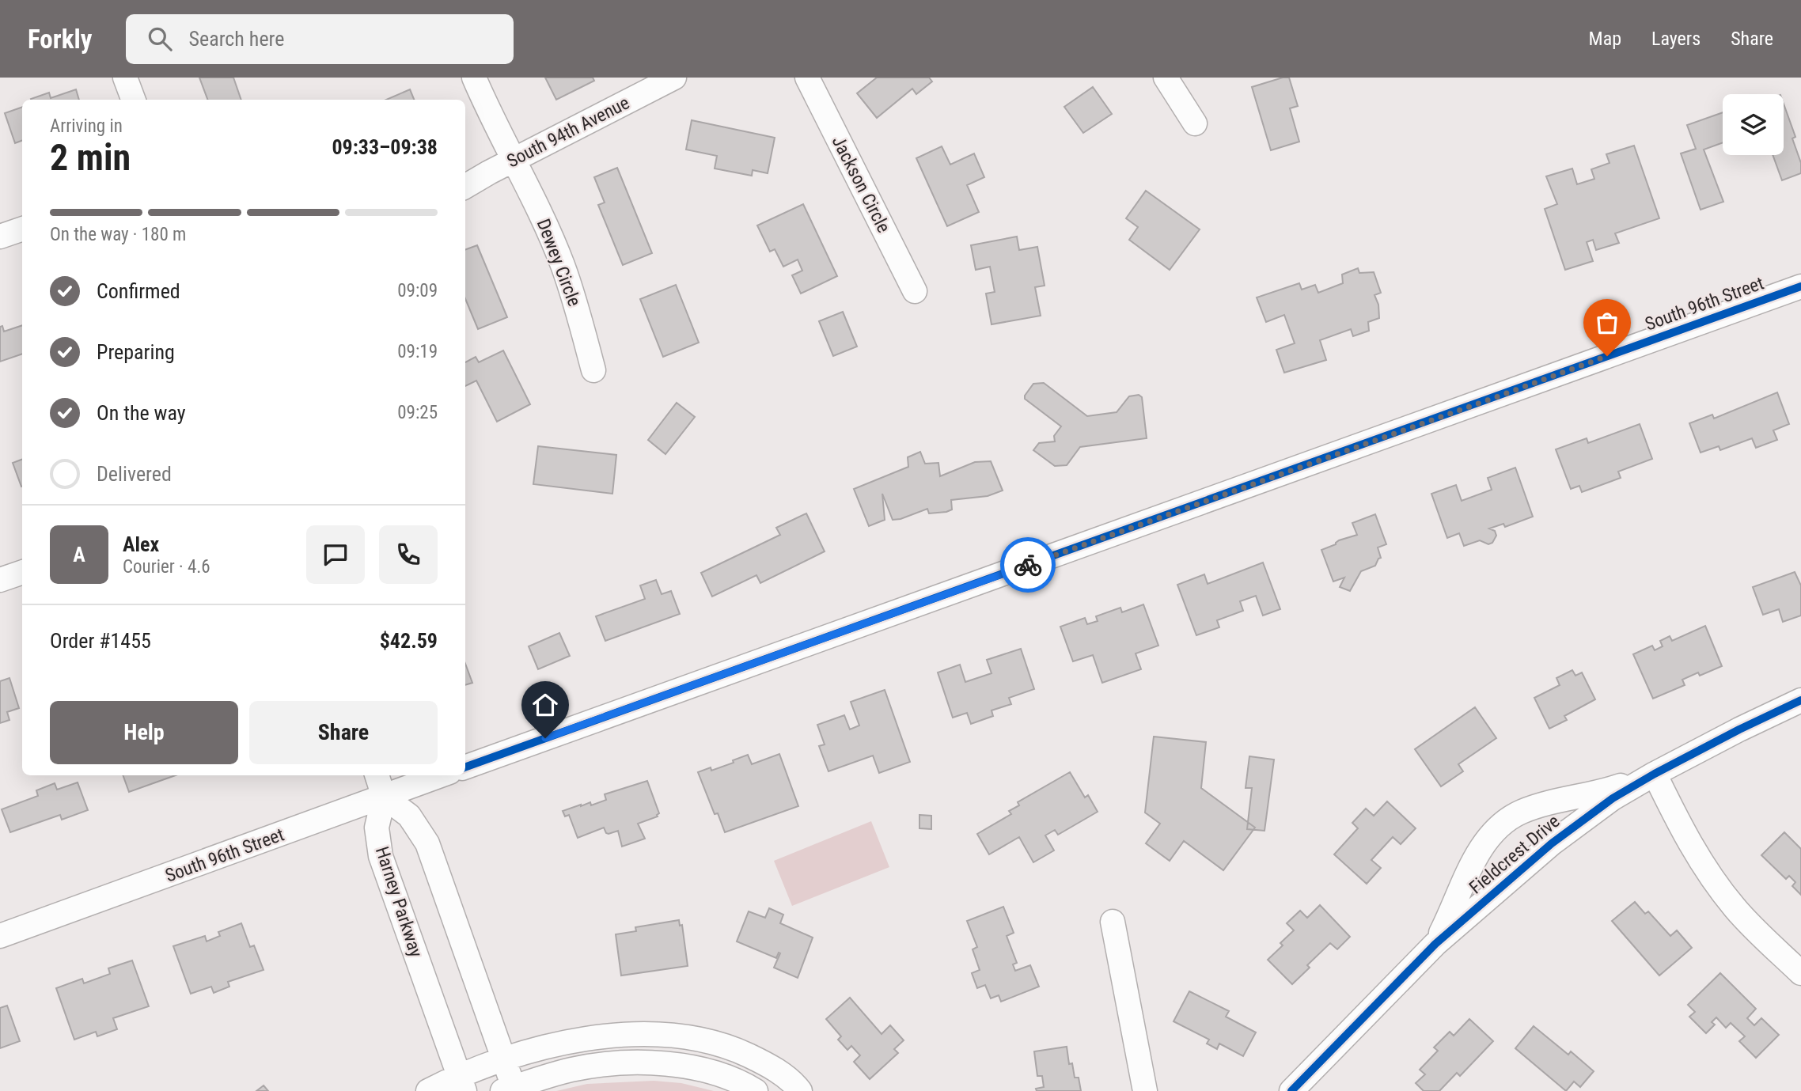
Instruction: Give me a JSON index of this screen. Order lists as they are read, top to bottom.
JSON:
{
  "streets": {
    "street": [
      "South 94th Avenue",
      "Jackson Circle",
      "Dewey Circle",
      "South 96th Street",
      "Fieldcrest Drive",
      "Harney Parkway"
    ]
  },
  "crossings": [
    ["South 94th Avenue", "Dewey Circle"],
    ["South 96th Street", "Harney Parkway"]
  ],
  "page": {
    "header": "Forkly",
    "search": "Search here",
    "nav": ["Map", "Layers", "Share"],
    "heading": ["2 min", "Arriving in", "09:33–09:38"],
    "panel": [
      "Alex",
      "Courier · 4.6",
      "Order #1455",
      "$42.59"
    ],
    "bar": "On the way · 180 m",
    "list": [
      ["Confirmed", "09:09"],
      ["Preparing", "09:19"],
      ["On the way", "09:25"],
      "Delivered"
    ],
    "round": "A",
    "buttons": ["Help", "Share"]
  }
}
